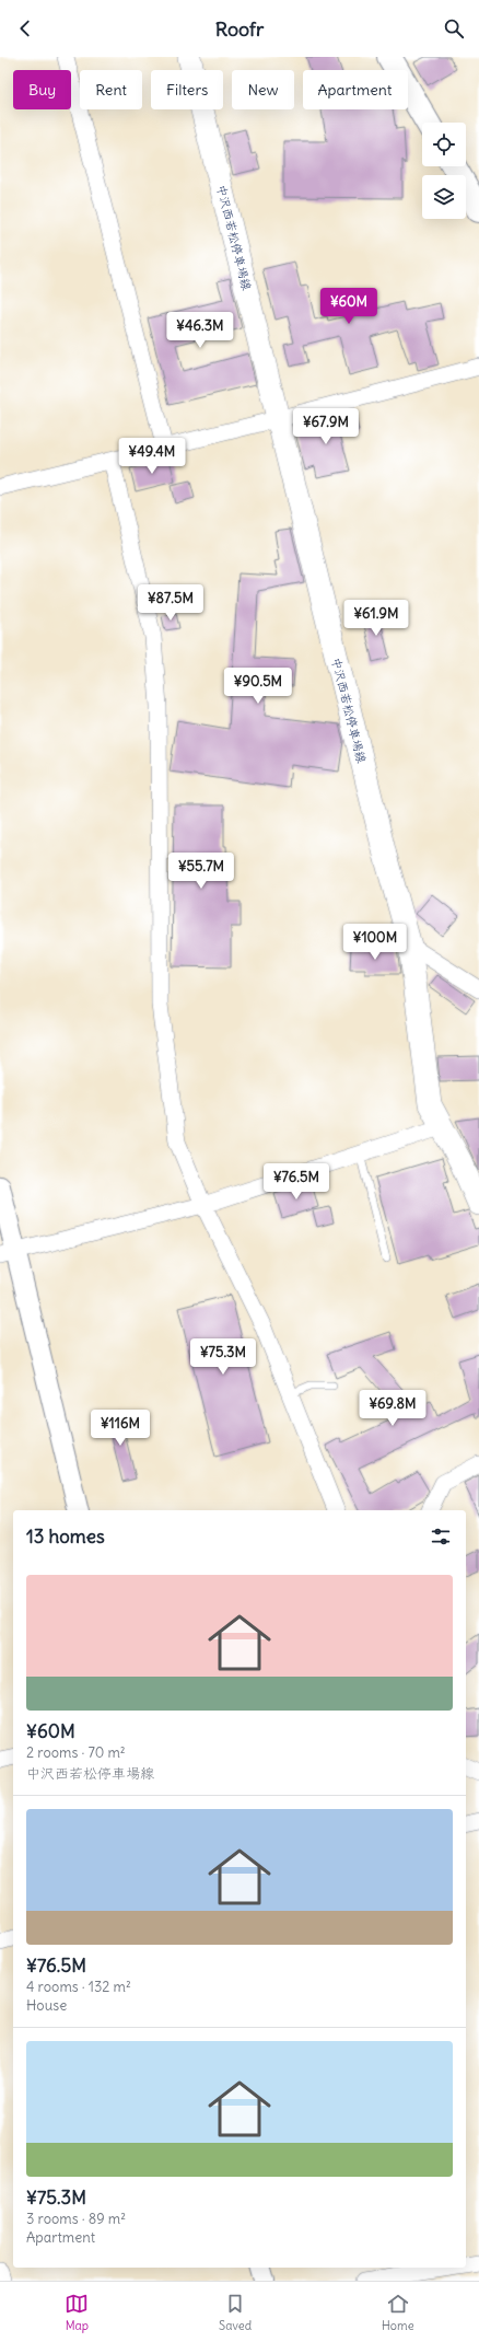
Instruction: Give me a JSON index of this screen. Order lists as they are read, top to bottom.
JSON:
{
  "streets": {
    "main road": ["中沢西若松停車場線"]
  },
  "page": {
    "header": "Roofr",
    "chip": [
      "Buy",
      "Rent",
      "Filters",
      "New",
      "Apartment"
    ],
    "price": [
      "¥60M",
      "¥46.3M",
      "¥67.9M",
      "¥49.4M",
      "¥87.5M",
      "¥61.9M",
      "¥90.5M",
      "¥55.7M",
      "¥100M",
      "¥76.5M",
      "¥75.3M",
      "¥69.8M",
      "¥116M"
    ],
    "heading": "13 homes",
    "list": [
      {
        "name": "¥60M",
        "note": "2 rooms · 70 m² · 中沢西若松停車場線"
      },
      {
        "name": "¥76.5M",
        "note": "4 rooms · 132 m² · House"
      },
      {
        "name": "¥75.3M",
        "note": "3 rooms · 89 m² · Apartment"
      }
    ],
    "tabs": ["Map", "Saved", "Home"]
  }
}
